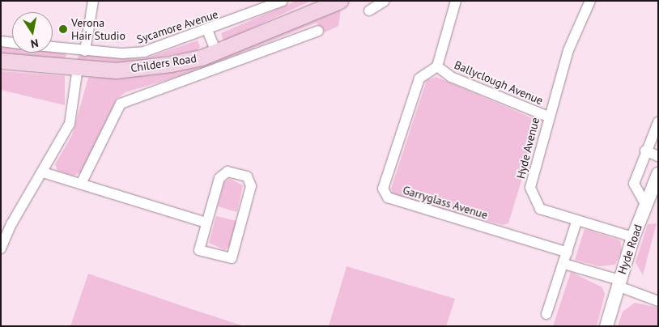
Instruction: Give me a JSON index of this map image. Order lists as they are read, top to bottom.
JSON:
{
  "streets": {
    "main road": ["Childers Road"],
    "street": [
      "Sycamore Avenue",
      "Ballyclough Avenue",
      "Hyde Avenue",
      "Garryglass Avenue",
      "Hyde Road"
    ]
  },
  "crossings": [
    ["Ballyclough Avenue", "Hyde Avenue"],
    ["Ballyclough Avenue", "Garryglass Avenue"],
    ["Hyde Avenue", "Hyde Road"]
  ],
  "places": ["Verona Hair Studio"],
  "north": "bottom"
}
